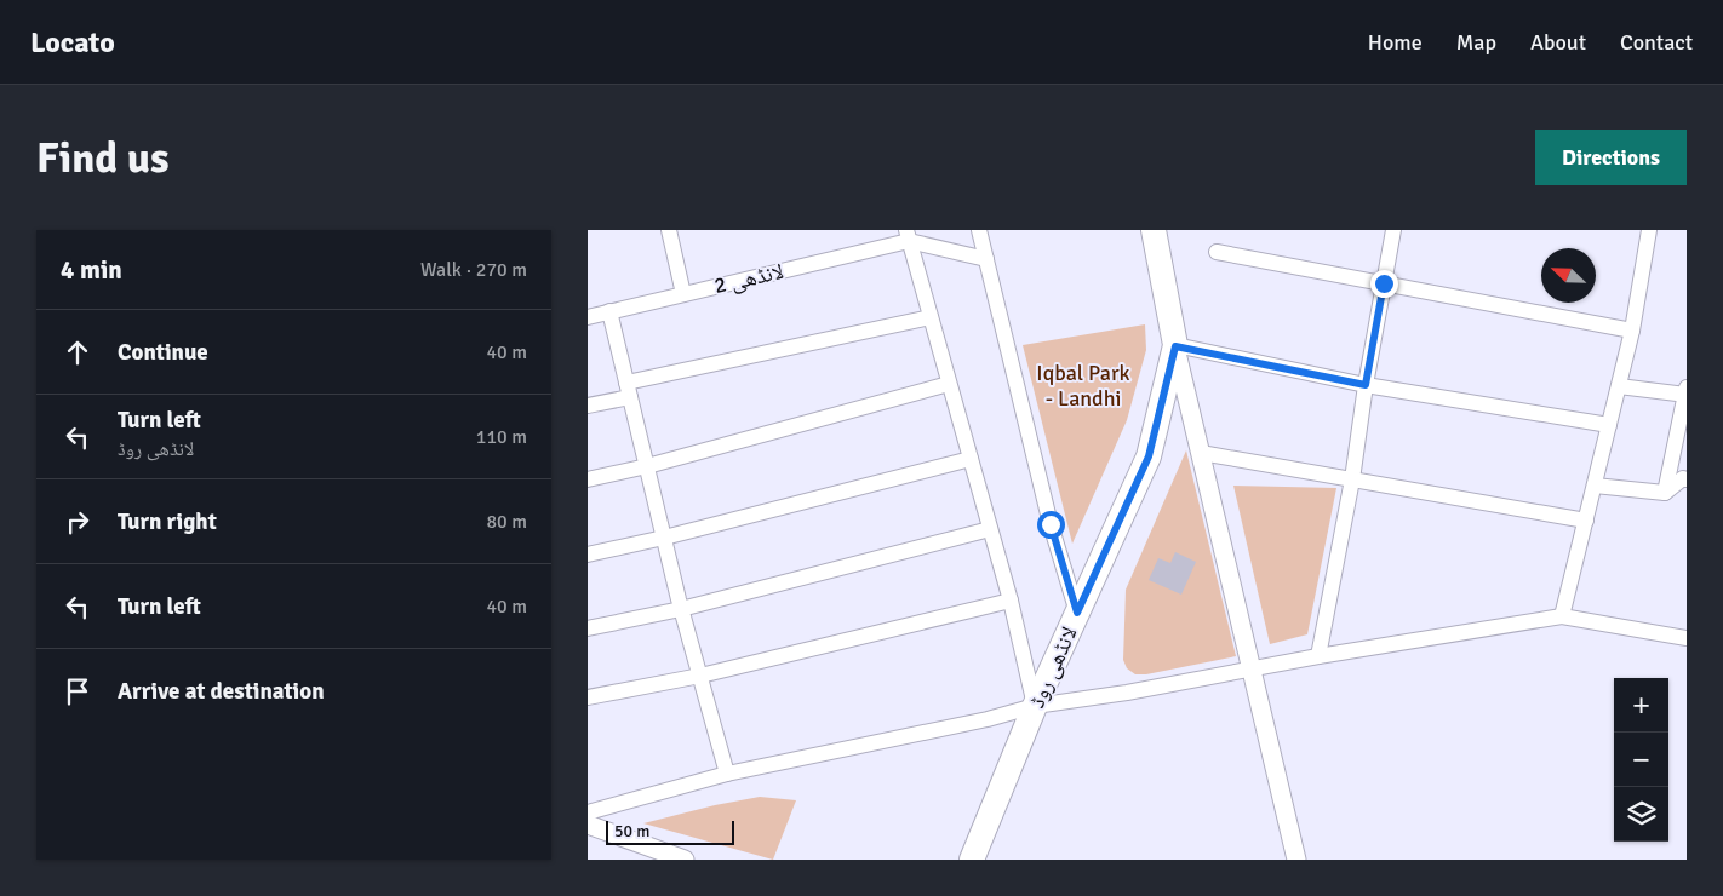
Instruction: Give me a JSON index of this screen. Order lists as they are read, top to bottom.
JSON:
{
  "streets": {
    "main road": ["لانڈھی روڈ"],
    "street": ["لانڈھی 2"]
  },
  "parks": ["Iqbal Park - Landhi"],
  "scale_bar": "50 m",
  "north": "top left",
  "page": {
    "header": "Locato",
    "nav": [
      "Home",
      "Map",
      "About",
      "Contact"
    ],
    "buttons": "Directions",
    "title": "Find us",
    "heading": ["4 min", "Walk · 270 m"],
    "list": [
      ["Continue", "40 m"],
      ["Turn left", "لانڈھی روڈ", "110 m"],
      ["Turn right", "80 m"],
      ["Turn left", "40 m"],
      "Arrive at destination"
    ],
    "map_buttons": ["+", "−"],
    "scale": "50 m"
  }
}
